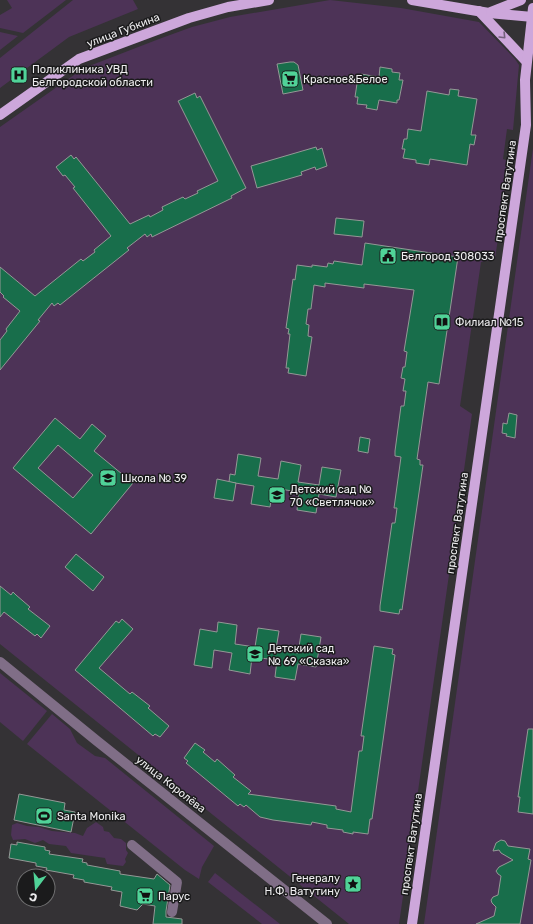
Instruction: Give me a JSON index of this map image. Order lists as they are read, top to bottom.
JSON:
{
  "streets": {
    "main road": ["улица Губкина", "проспект Ватутина"],
    "street": ["улица Королёва"]
  },
  "places": {
    "hospital": ["Поликлиника УВД Белгородской области"],
    "supermarket": ["Красное&Белое", "Парус"],
    "public building": ["Белгород 308033"],
    "library": ["Филиал №15"],
    "school or university": ["Школа № 39", "Детский сад № 70 «Светлячок»", "Детский сад № 69 «Сказка»"],
    "sports": ["Santa Monika"],
    "place": ["Генералу Н.Ф. Ватутину"]
  },
  "north": "bottom"
}
